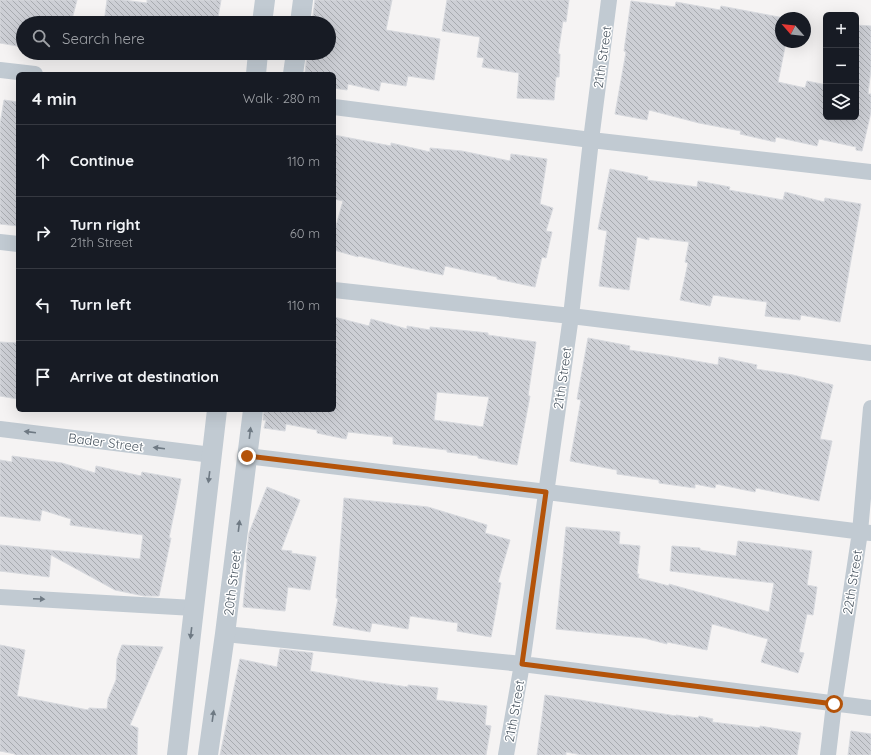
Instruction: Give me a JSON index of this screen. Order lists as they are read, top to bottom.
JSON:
{
  "streets": {
    "street": [
      "21th Street",
      "Bader Street",
      "22th Street",
      "20th Street"
    ]
  },
  "one_way": ["Bader Street"],
  "north": "top left",
  "page": {
    "map_buttons": ["+", "−"],
    "search": "Search here",
    "heading": ["4 min", "Walk · 280 m"],
    "list": [
      ["Continue", "110 m"],
      ["Turn right", "21th Street", "60 m"],
      ["Turn left", "110 m"],
      "Arrive at destination"
    ]
  }
}
